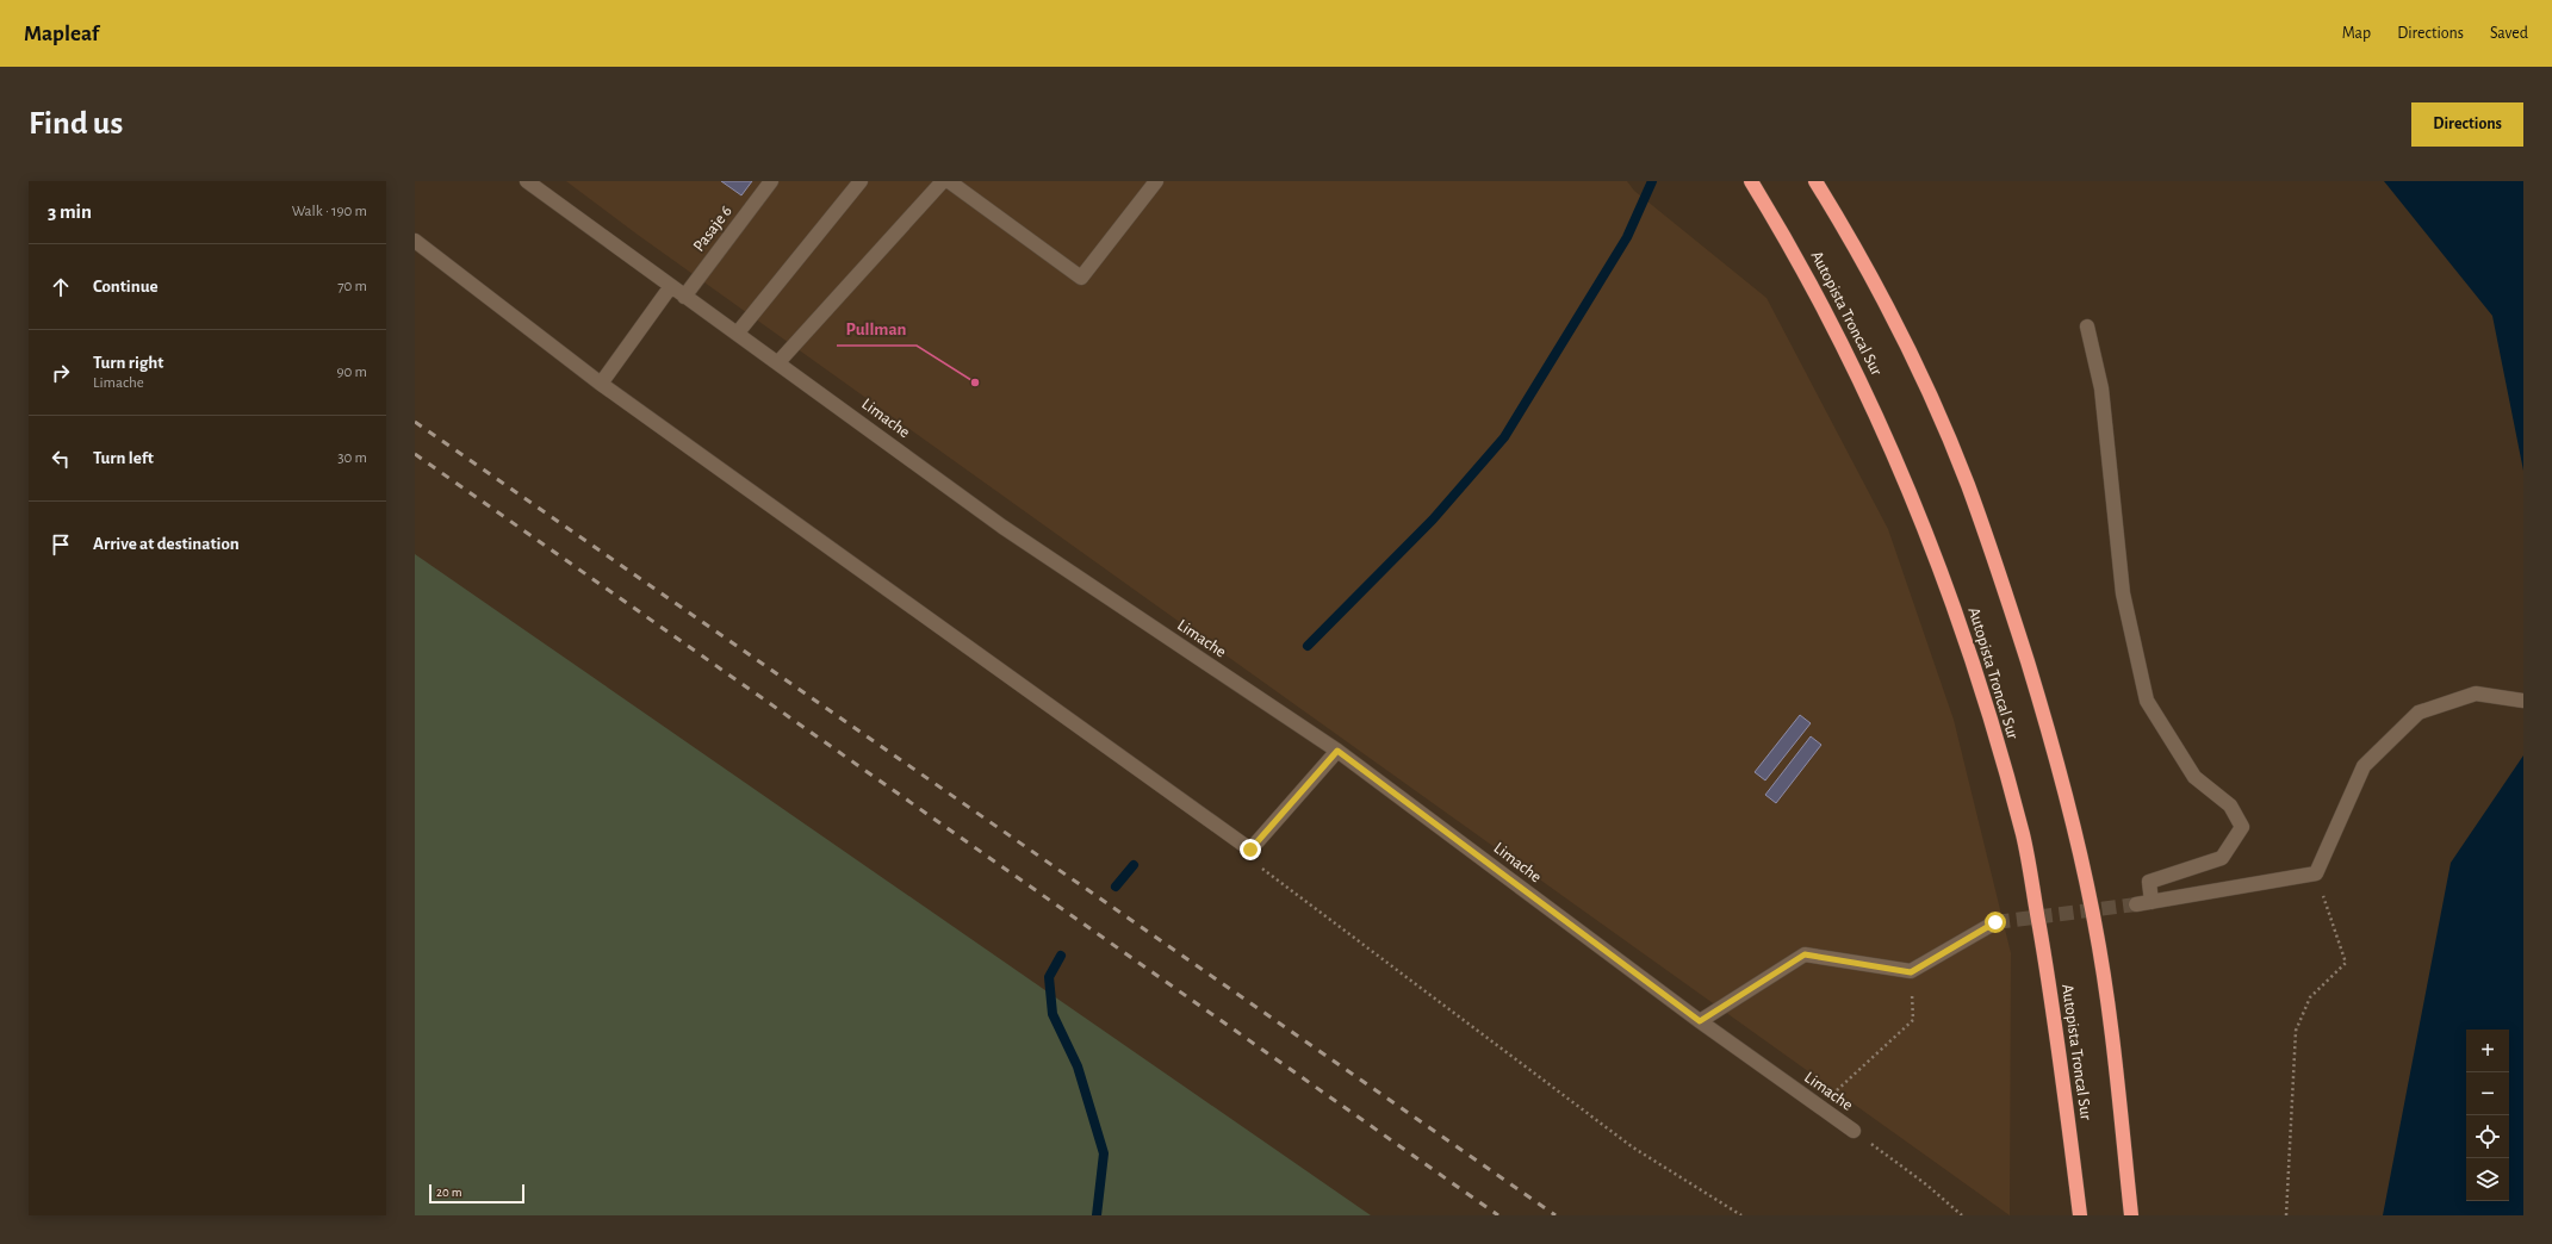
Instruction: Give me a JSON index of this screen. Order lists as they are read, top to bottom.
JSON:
{
  "streets": {
    "highway": ["Autopista Troncal Sur"],
    "street": ["Pasaje 6", "Limache"]
  },
  "crossings": [
    ["Pasaje 6", "Limache"]
  ],
  "places": ["Pullman"],
  "scale_bar": "20 m",
  "page": {
    "header": "Mapleaf",
    "nav": ["Map", "Directions", "Saved"],
    "buttons": "Directions",
    "title": "Find us",
    "heading": ["3 min", "Walk · 190 m"],
    "list": [
      ["Continue", "70 m"],
      ["Turn right", "Limache", "90 m"],
      ["Turn left", "30 m"],
      "Arrive at destination"
    ],
    "map_buttons": ["+", "−"],
    "scale": "20 m"
  }
}
